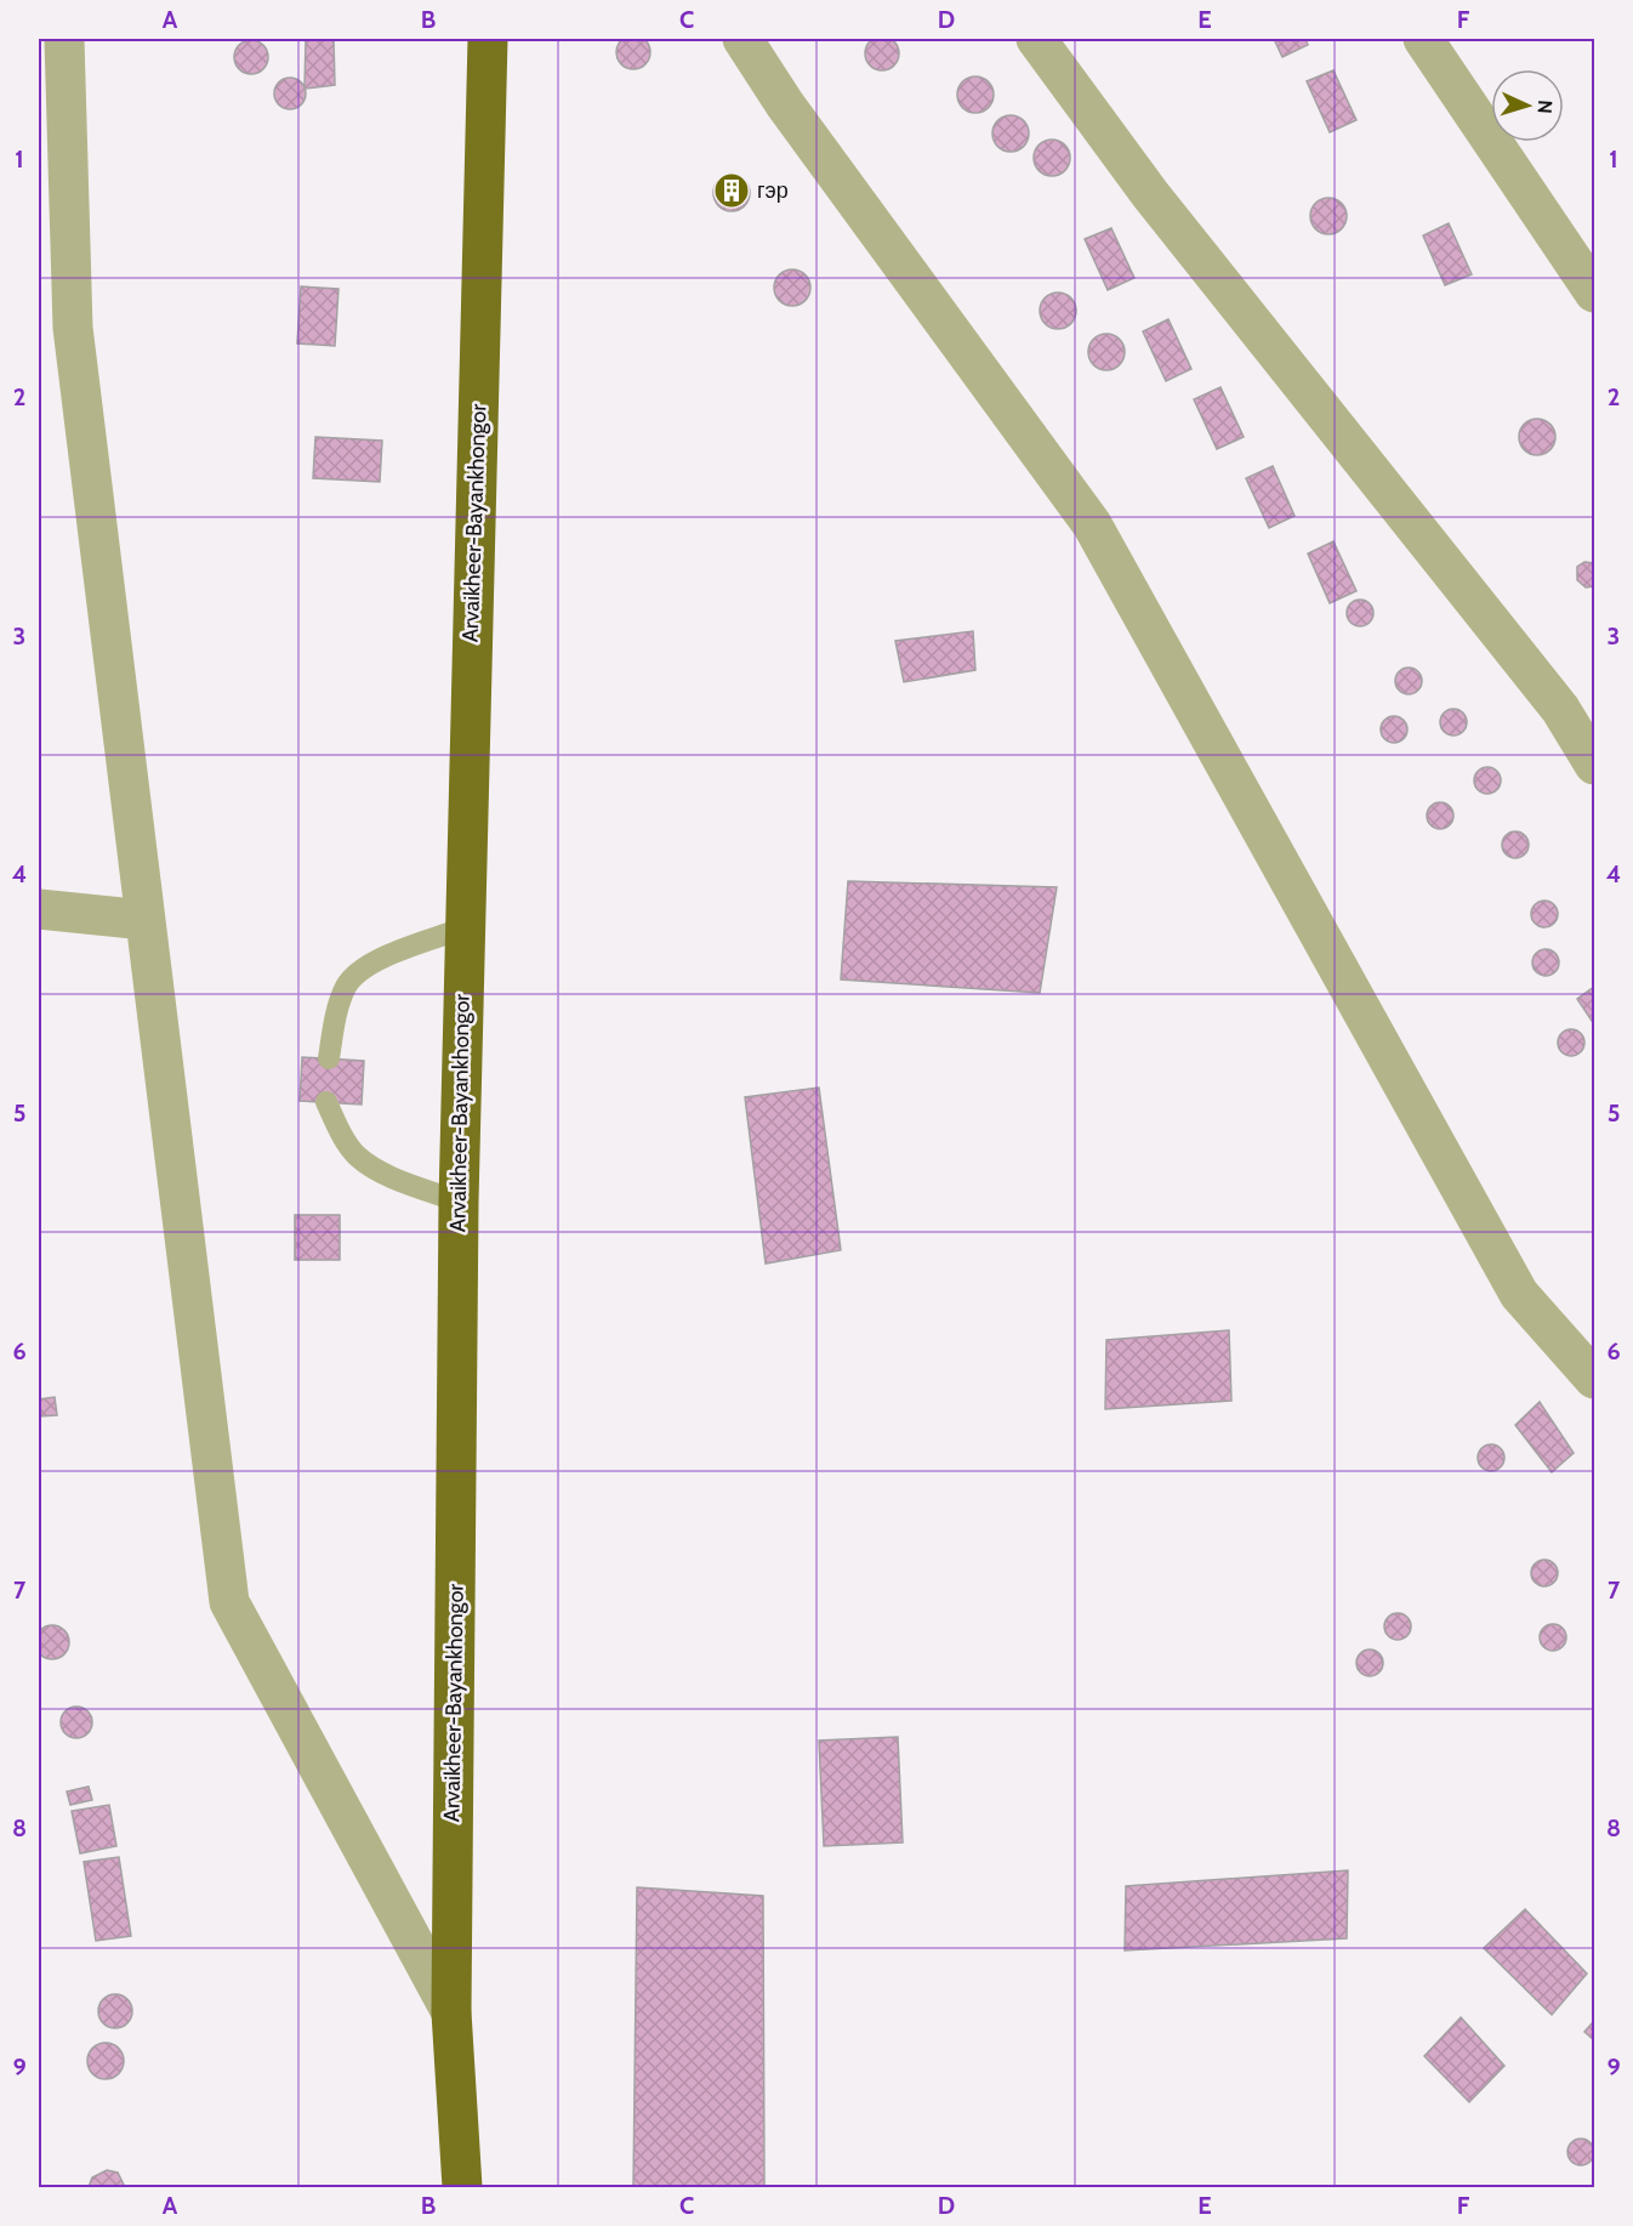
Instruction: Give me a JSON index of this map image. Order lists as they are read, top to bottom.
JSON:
{
  "streets": {
    "highway": ["Arvaikheer-Bayankhongor"]
  },
  "places": {
    "building": ["гэр"]
  },
  "north": "right",
  "grid": {
    "columns": [
      "A",
      "B",
      "C",
      "D",
      "E",
      "F"
    ],
    "rows": [
      "1",
      "2",
      "3",
      "4",
      "5",
      "6",
      "7",
      "8",
      "9"
    ]
  }
}
